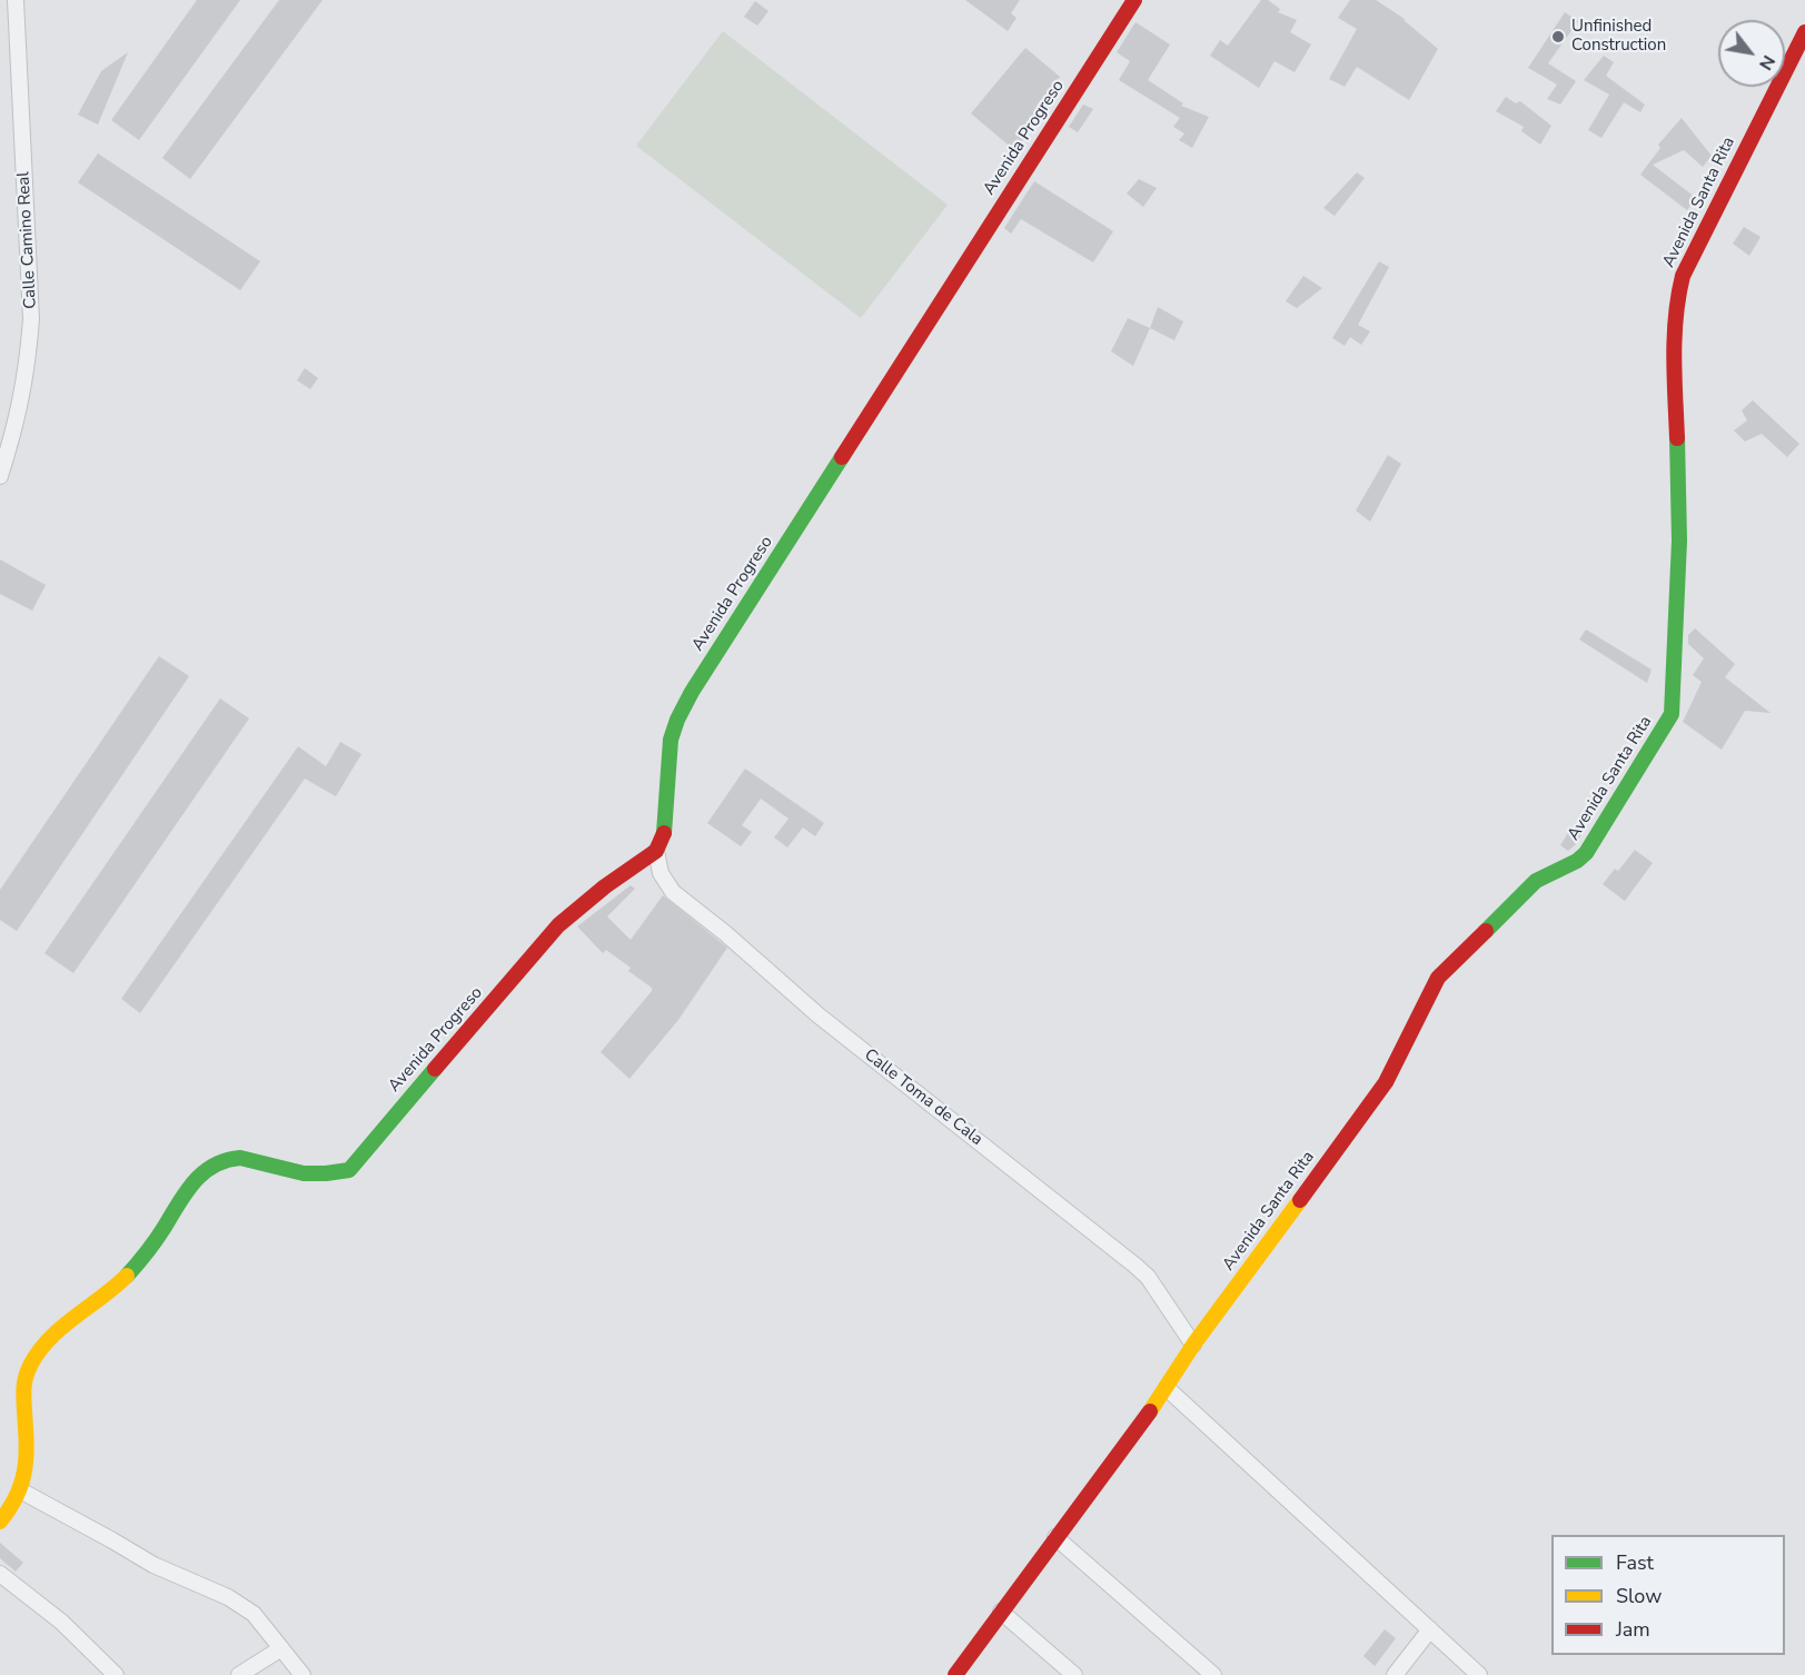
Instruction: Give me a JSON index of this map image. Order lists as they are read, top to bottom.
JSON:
{
  "streets": {
    "street": [
      "Avenida Progreso",
      "Avenida Santa Rita",
      "Calle Camino Real",
      "Calle Toma de Cala"
    ]
  },
  "crossings": [
    ["Avenida Progreso", "Calle Toma de Cala"],
    ["Avenida Santa Rita", "Calle Toma de Cala"]
  ],
  "places": ["Unfinished Construction"],
  "legend": ["Fast", "Slow", "Jam"],
  "north": "bottom right"
}
